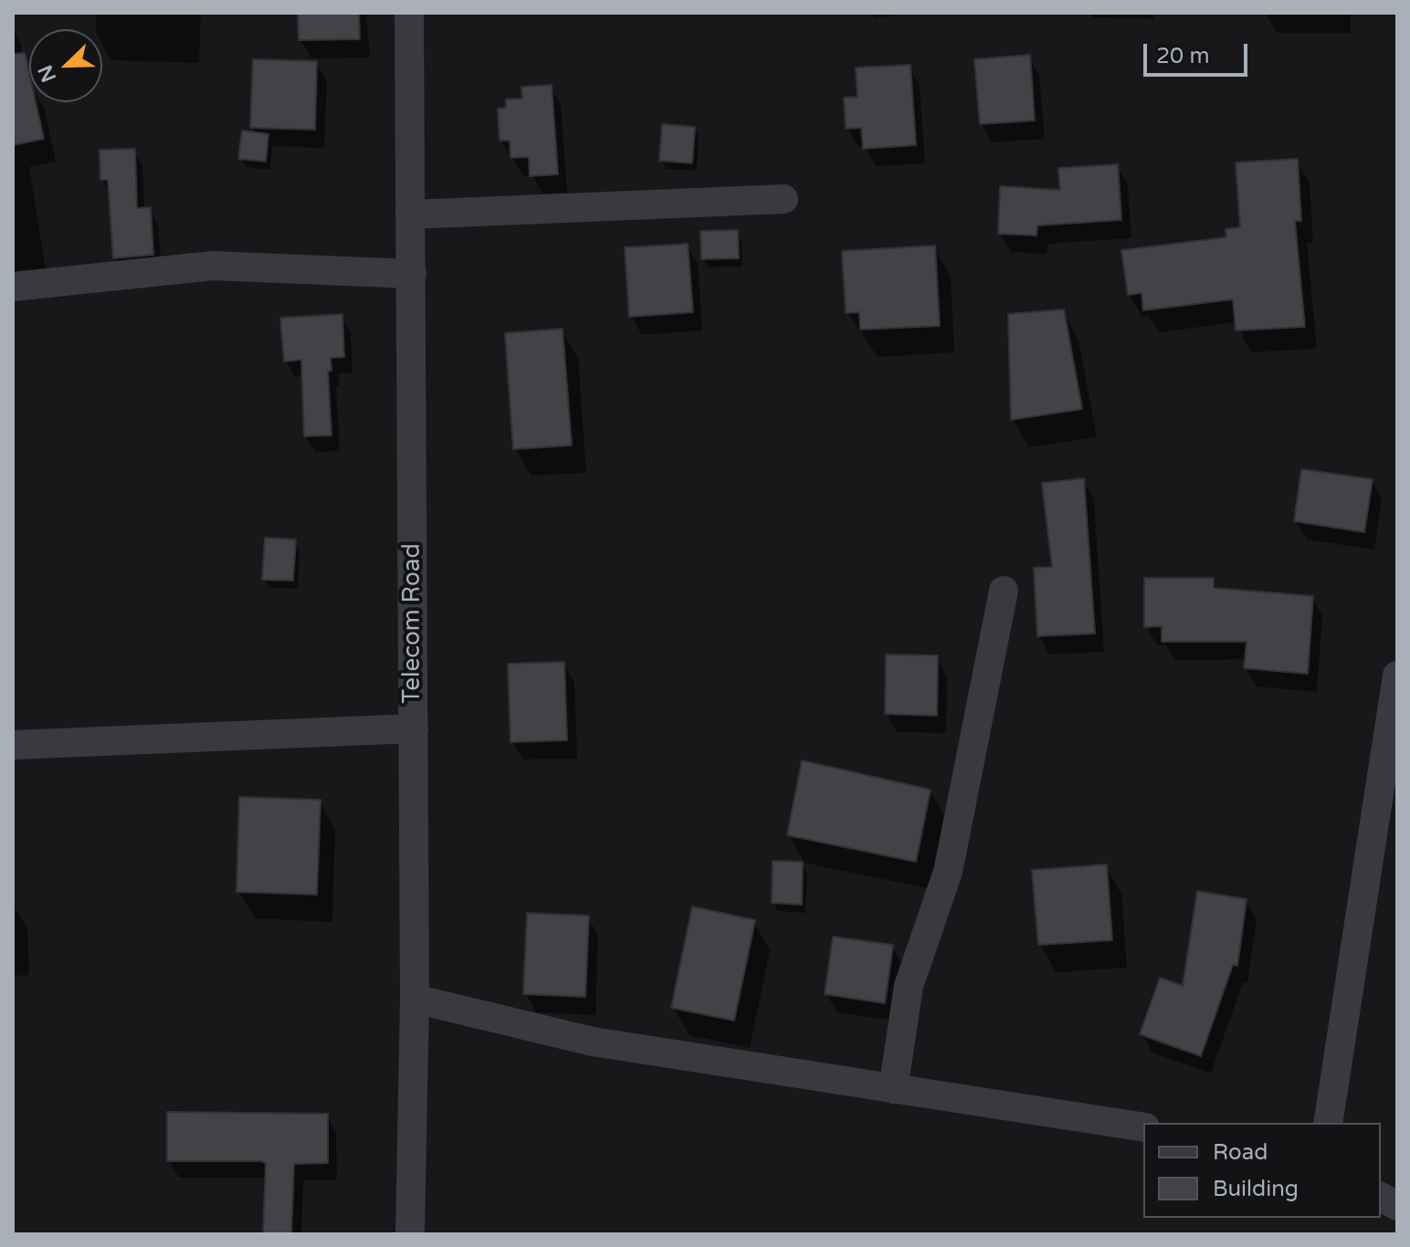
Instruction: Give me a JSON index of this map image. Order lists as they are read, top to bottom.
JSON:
{
  "streets": {
    "street": ["Telecom Road"]
  },
  "legend": ["Road", "Building"],
  "scale_bar": "20 m",
  "north": "bottom left"
}
